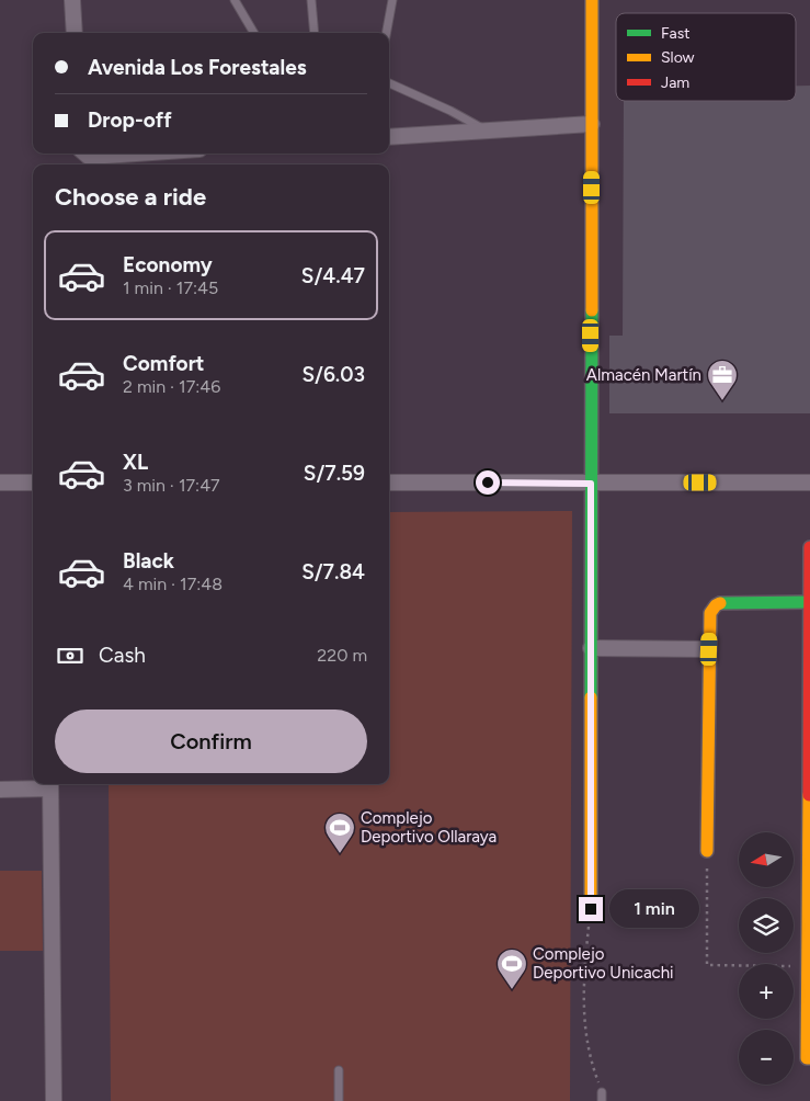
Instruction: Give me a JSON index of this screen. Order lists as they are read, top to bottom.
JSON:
{
  "places": {
    "office": ["Almacén Martín"],
    "sports": ["Complejo Deportivo Ollaraya", "Complejo Deportivo Unicachi"]
  },
  "legend": ["Fast", "Slow", "Jam"],
  "north": "left",
  "page": {
    "banner": ["Avenida Los Forestales", "Drop-off"],
    "heading": "Choose a ride",
    "list": [
      {
        "name": "Economy",
        "note": "1 min · 17:45",
        "value": "S/4.47"
      },
      {
        "name": "Comfort",
        "note": "2 min · 17:46",
        "value": "S/6.03"
      },
      {
        "name": "XL",
        "note": "3 min · 17:47",
        "value": "S/7.59"
      },
      {
        "name": "Black",
        "note": "4 min · 17:48",
        "value": "S/7.84"
      }
    ],
    "pay": ["Cash", "220 m"],
    "buttons": "Confirm",
    "map_buttons": ["+", "−"],
    "bubble": "1 min"
  }
}
